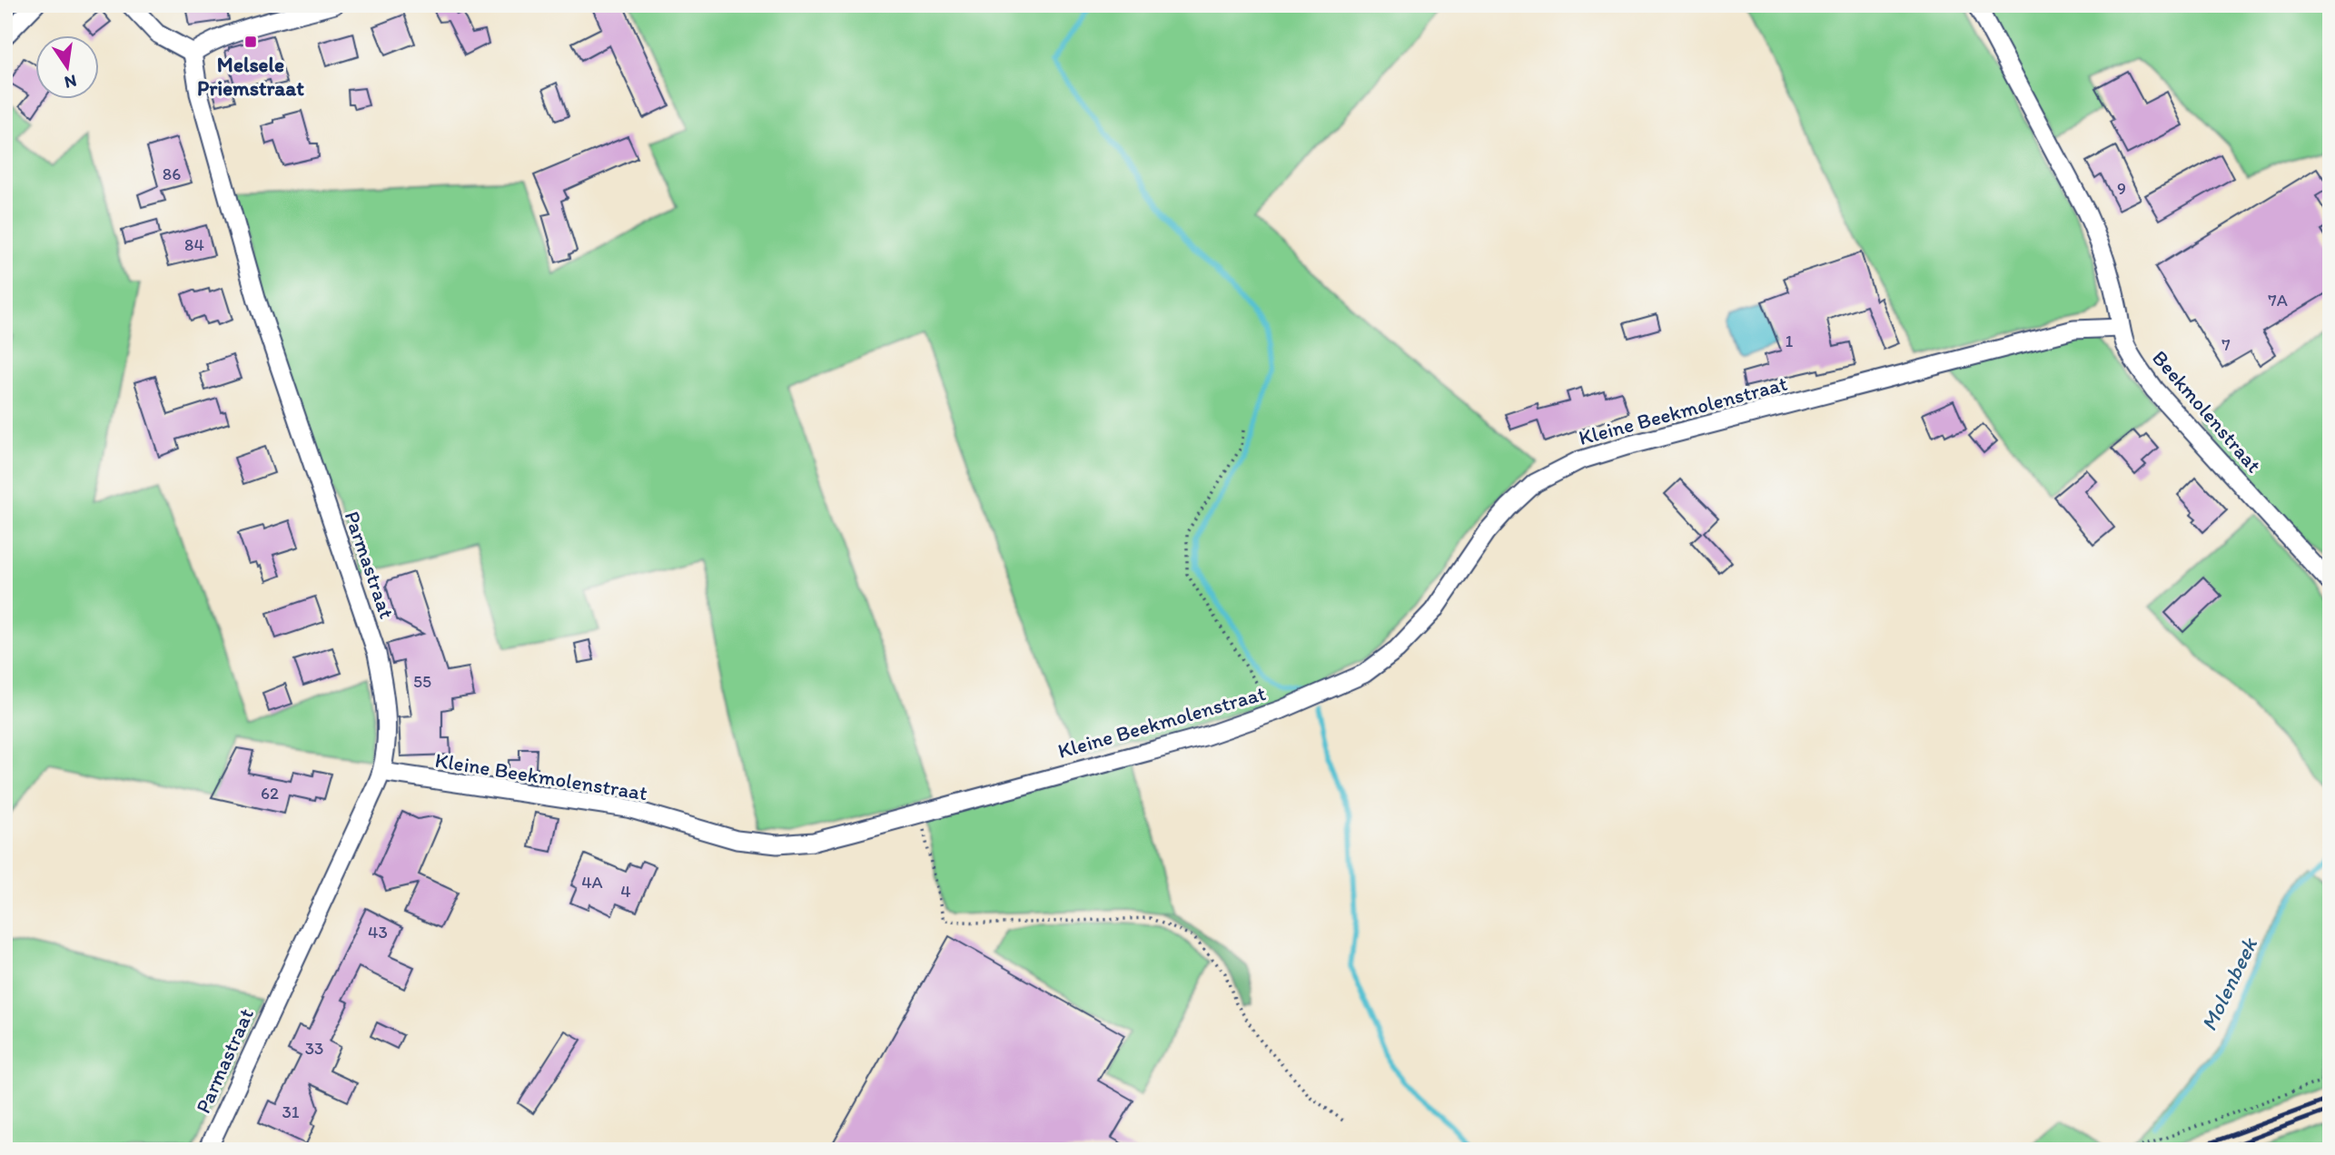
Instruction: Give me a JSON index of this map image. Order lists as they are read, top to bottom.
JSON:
{
  "streets": {
    "street": ["Kleine Beekmolenstraat", "Beekmolenstraat", "Parmastraat"]
  },
  "crossings": [
    ["Kleine Beekmolenstraat", "Beekmolenstraat"],
    ["Kleine Beekmolenstraat", "Parmastraat"]
  ],
  "water": ["Molenbeek"],
  "places": {
    "transit": ["Melsele Priemstraat"]
  },
  "house_numbers": [
    "86",
    "9",
    "84",
    "7A",
    "1",
    "7",
    "55",
    "62",
    "4A",
    "4",
    "43",
    "33",
    "31"
  ],
  "north": "bottom"
}
